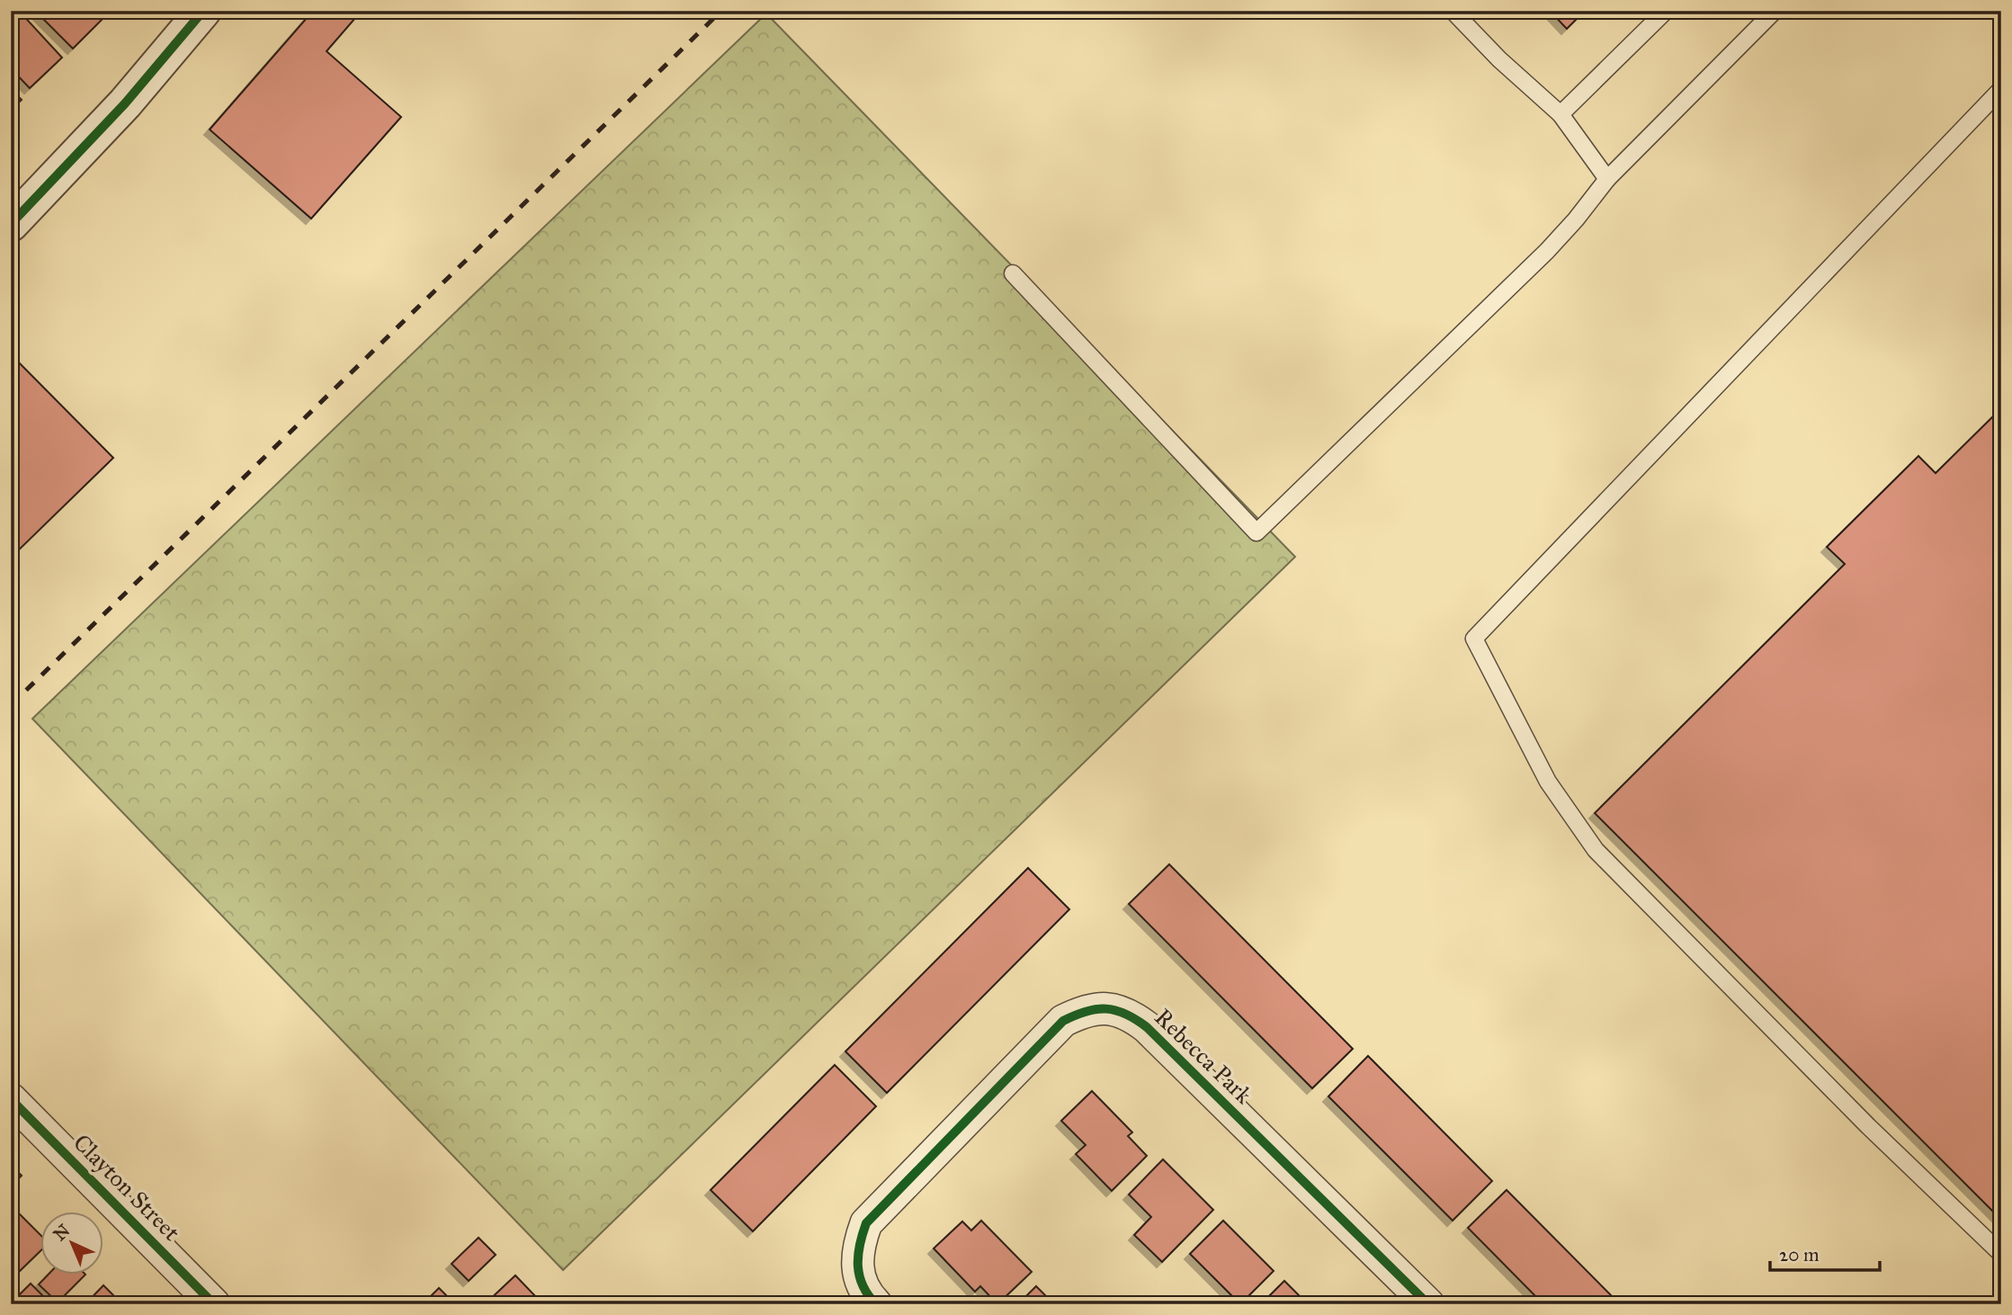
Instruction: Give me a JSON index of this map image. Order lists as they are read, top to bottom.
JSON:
{
  "streets": {
    "street": ["Rebecca Park", "Clayton Street"]
  },
  "scale_bar": "20 m",
  "north": "top left"
}
